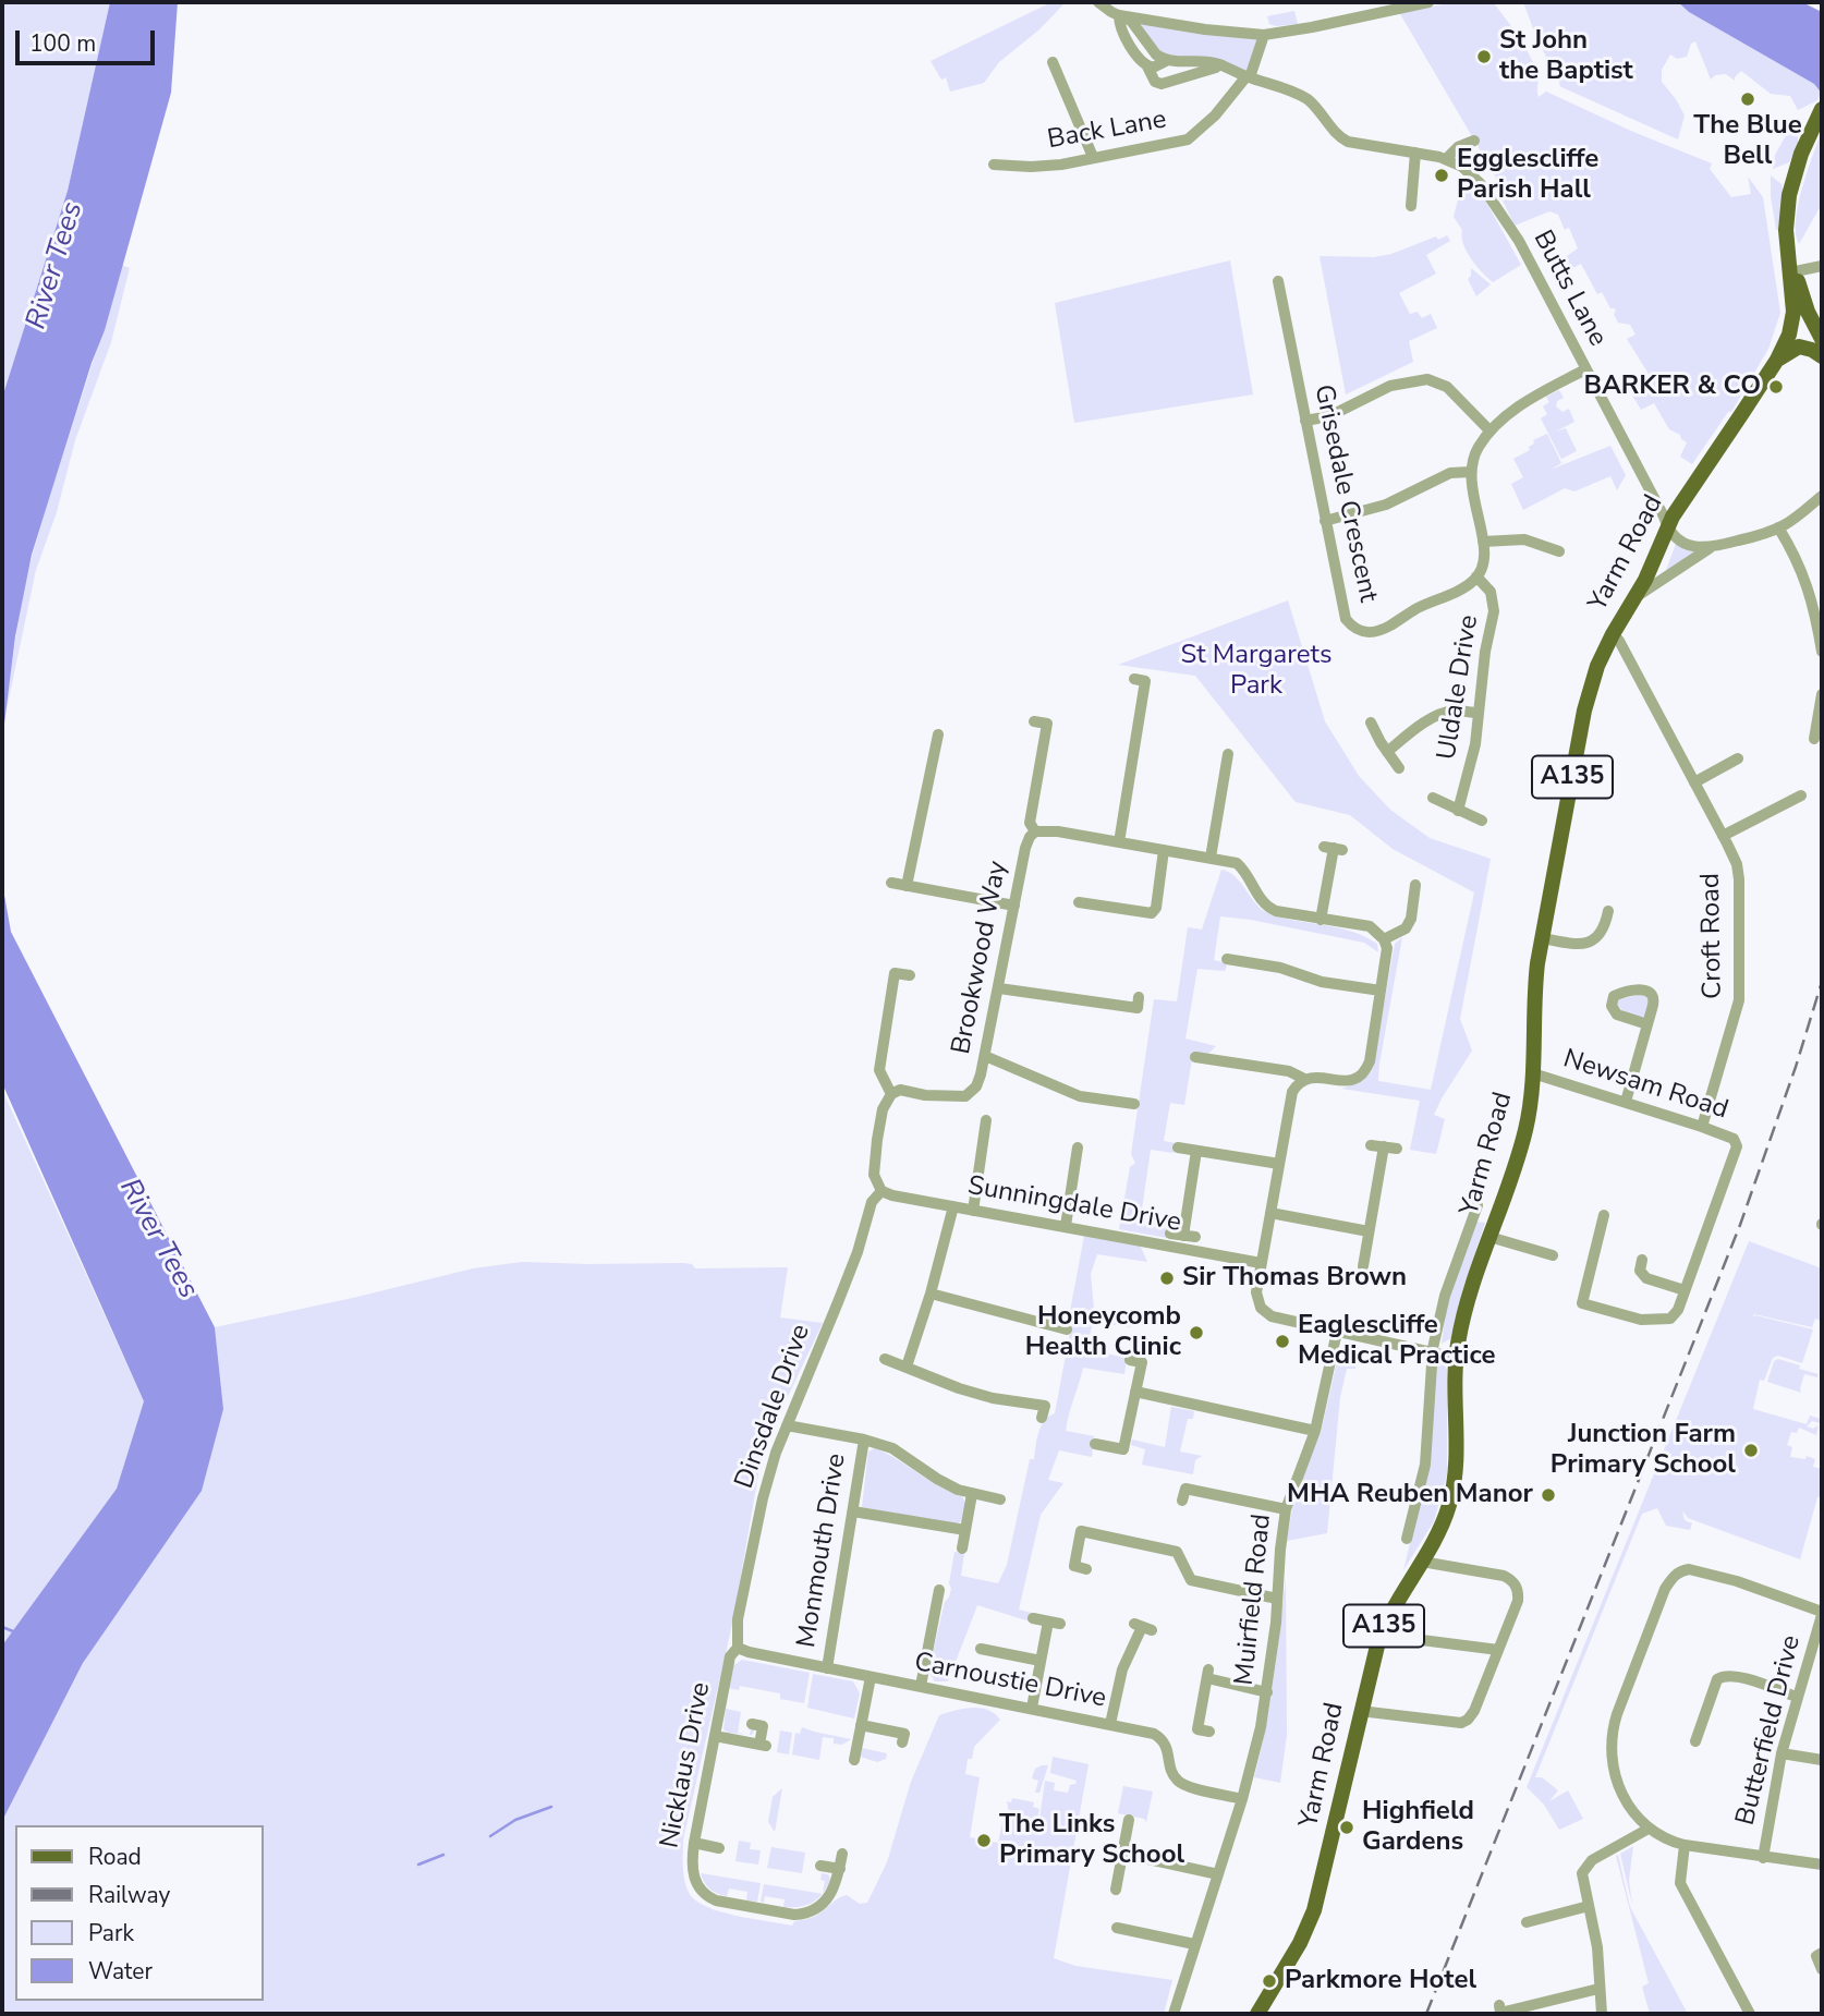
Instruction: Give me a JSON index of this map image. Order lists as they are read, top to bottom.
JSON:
{
  "streets": {
    "main road": ["Yarm Road", "A135"],
    "street": [
      "Back Lane",
      "Butts Lane",
      "Grisedale Crescent",
      "Uldale Drive",
      "Croft Road",
      "Brookwood Way",
      "Newsam Road",
      "Sunningdale Drive",
      "Dinsdale Drive",
      "Monmouth Drive",
      "Muirfield Road",
      "Carnoustie Drive",
      "Butterfield Drive",
      "Nicklaus Drive"
    ]
  },
  "crossings": [
    ["Back Lane", "Butts Lane"],
    ["Butts Lane", "Yarm Road"],
    ["Grisedale Crescent", "Uldale Drive"],
    ["Yarm Road", "Croft Road"],
    ["Yarm Road", "Newsam Road"],
    ["Croft Road", "Newsam Road"],
    ["Sunningdale Drive", "Dinsdale Drive"],
    ["Dinsdale Drive", "Carnoustie Drive"],
    ["Dinsdale Drive", "Nicklaus Drive"],
    ["Monmouth Drive", "Carnoustie Drive"],
    ["Muirfield Road", "Carnoustie Drive"],
    ["Carnoustie Drive", "Nicklaus Drive"]
  ],
  "water": ["River Tees"],
  "parks": ["St Margarets Park"],
  "places": [
    "St John the Baptist",
    "The Blue Bell",
    "Egglescliffe Parish Hall",
    "BARKER & CO",
    "Sir Thomas Brown",
    "Honeycomb Health Clinic",
    "Eaglescliffe Medical Practice",
    "Junction Farm Primary School",
    "MHA Reuben Manor",
    "Highfield Gardens",
    "The Links Primary School",
    "Parkmore Hotel"
  ],
  "legend": [
    "Road",
    "Railway",
    "Park",
    "Water"
  ],
  "scale_bar": "100 m"
}
